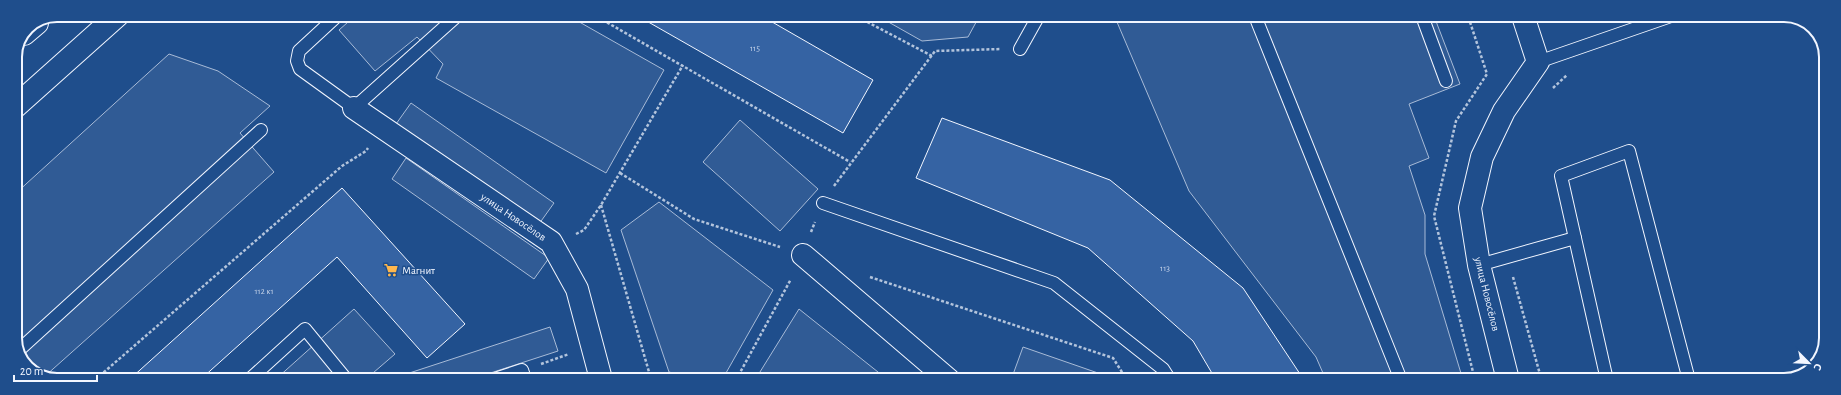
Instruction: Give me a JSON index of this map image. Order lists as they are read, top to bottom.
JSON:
{
  "streets": {
    "main road": ["улица Новосёлов"]
  },
  "places": {
    "supermarket": ["Магнит"]
  },
  "house_numbers": ["115", "113", "112 к1"],
  "scale_bar": "20 m",
  "north": "bottom right"
}
